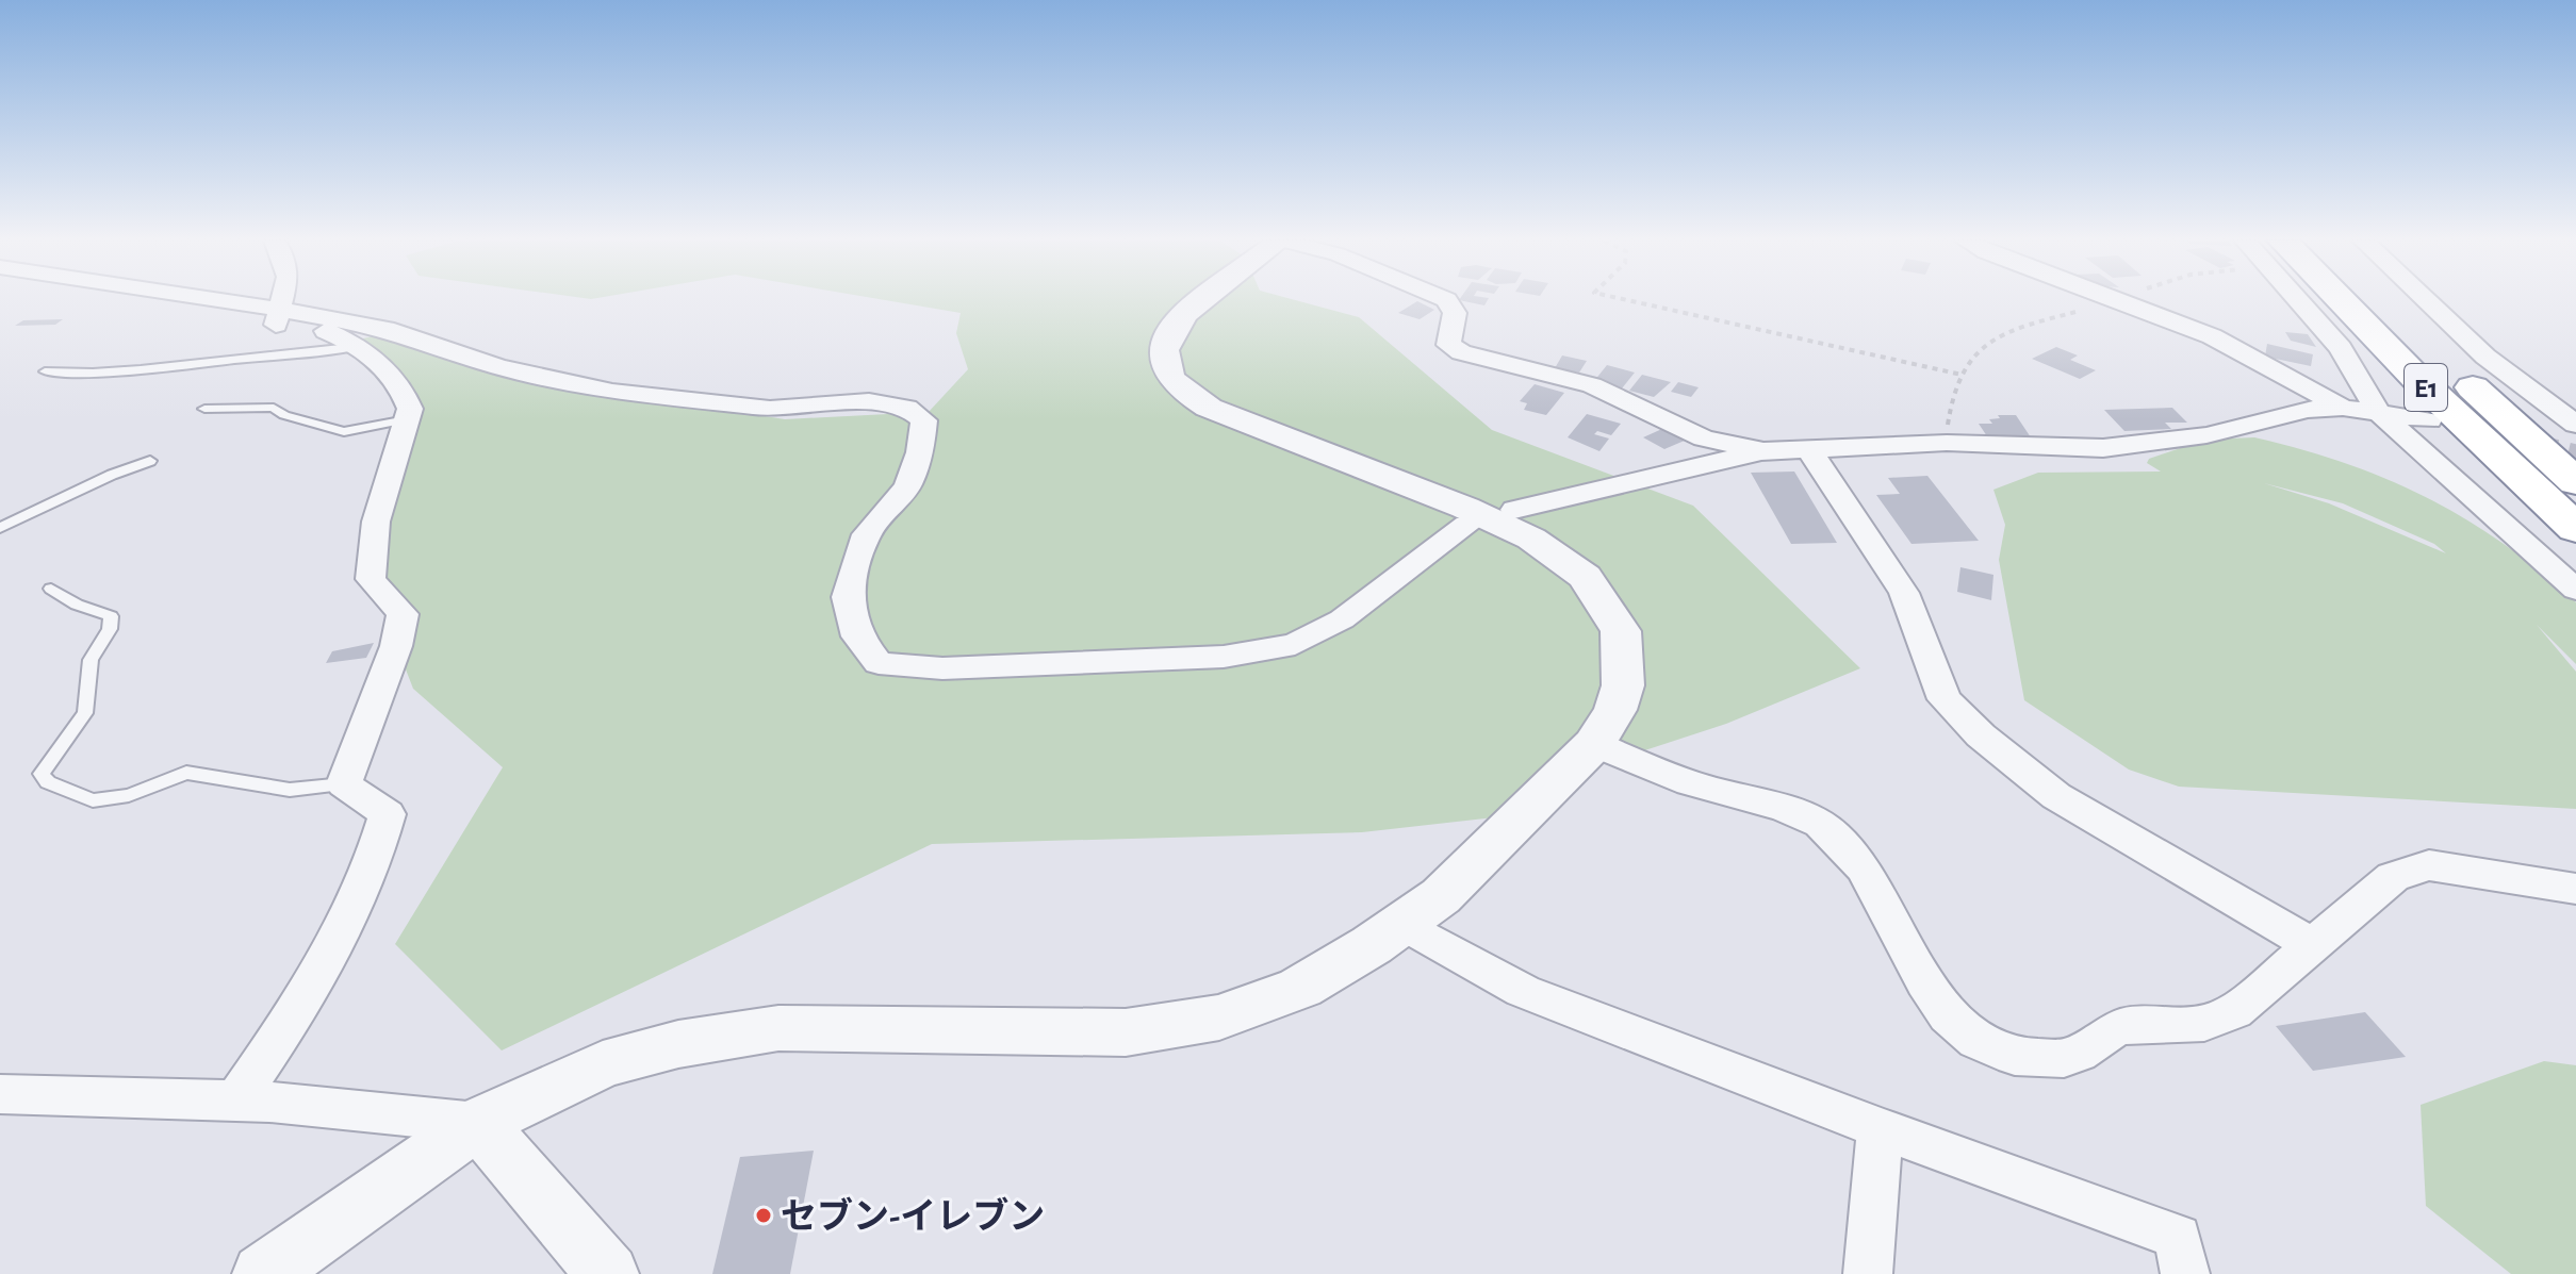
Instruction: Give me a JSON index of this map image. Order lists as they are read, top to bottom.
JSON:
{
  "streets": {
    "highway": ["E1"]
  },
  "places": ["セブン-イレブン"]
}
